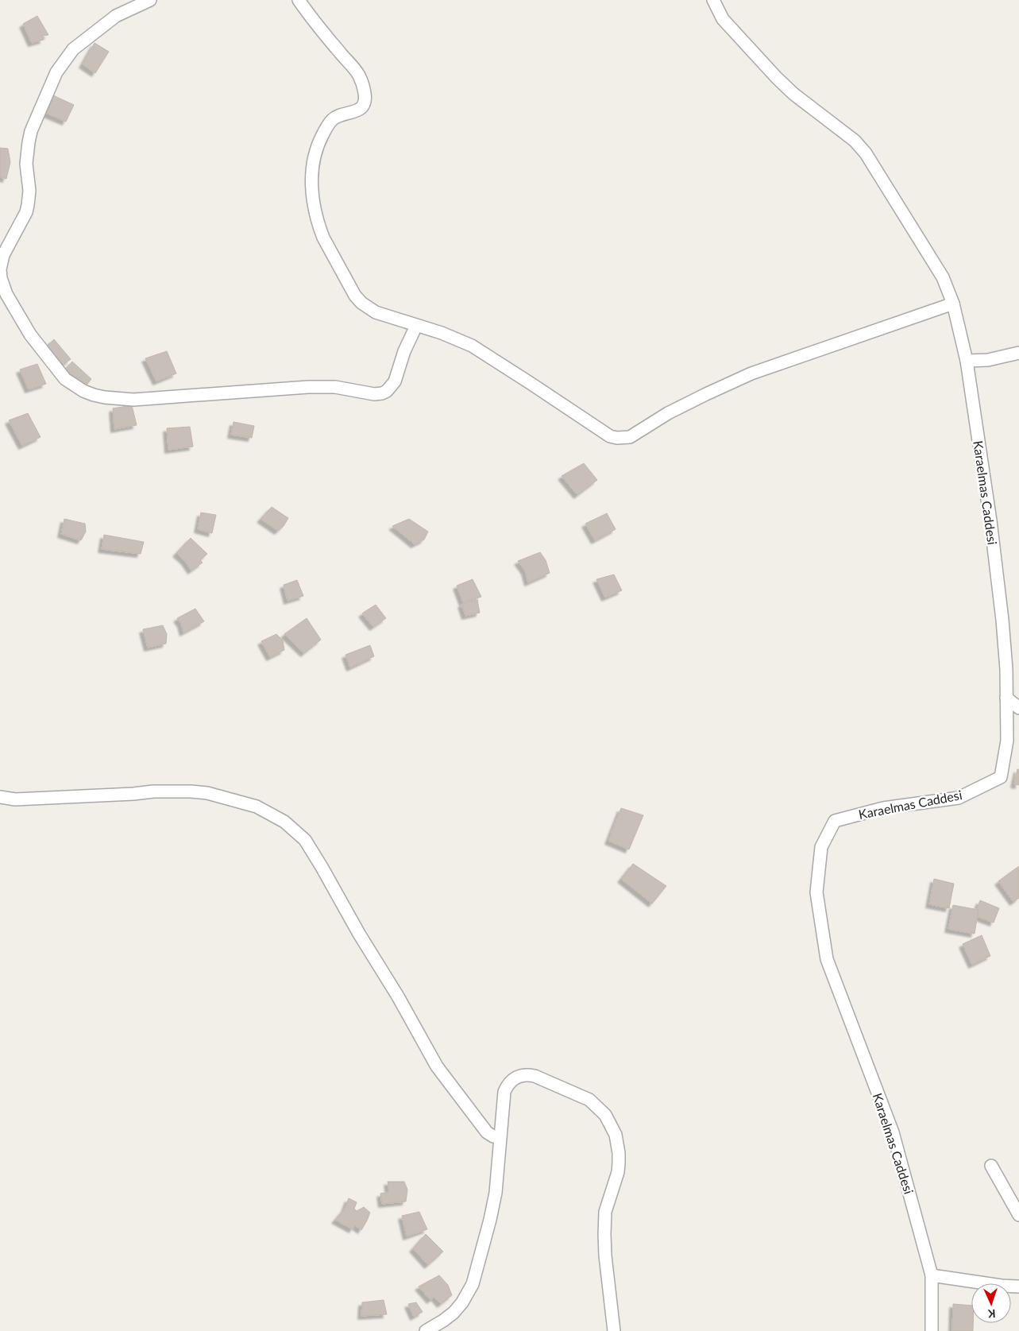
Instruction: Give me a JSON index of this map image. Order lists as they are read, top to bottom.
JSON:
{
  "streets": {
    "street": ["Karaelmas Caddesi"]
  },
  "north": "bottom"
}
